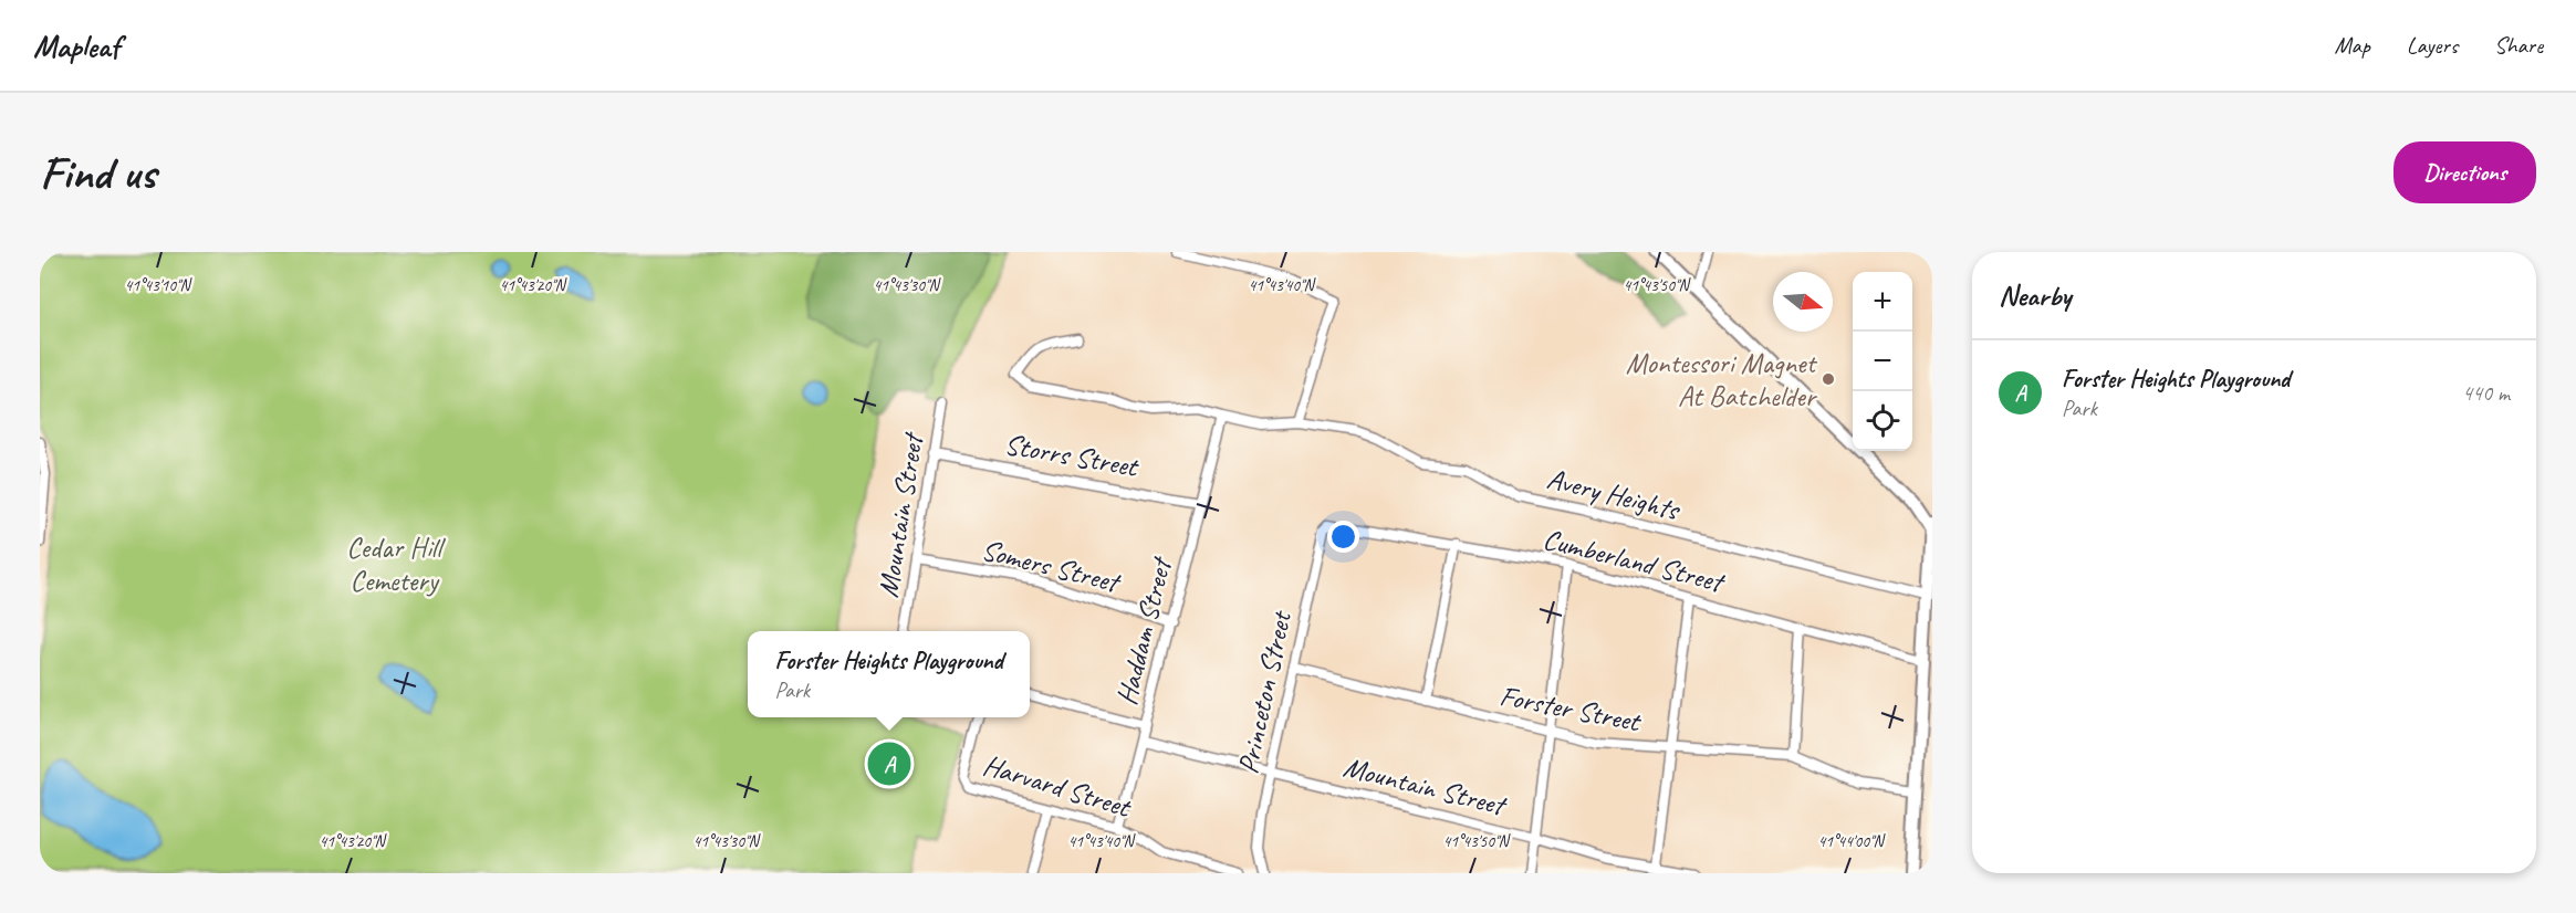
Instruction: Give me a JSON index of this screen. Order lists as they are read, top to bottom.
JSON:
{
  "streets": {
    "street": [
      "Storrs Street",
      "Avery Heights",
      "Mountain Street",
      "Cumberland Street",
      "Somers Street",
      "Haddam Street",
      "Princeton Street",
      "Forster Street",
      "Harvard Street"
    ]
  },
  "crossings": [
    ["Storrs Street", "Mountain Street"],
    ["Storrs Street", "Haddam Street"],
    ["Avery Heights", "Haddam Street"],
    ["Mountain Street", "Somers Street"],
    ["Mountain Street", "Haddam Street"],
    ["Mountain Street", "Princeton Street"],
    ["Cumberland Street", "Princeton Street"],
    ["Somers Street", "Haddam Street"],
    ["Haddam Street", "Harvard Street"],
    ["Princeton Street", "Forster Street"]
  ],
  "parks": ["Cedar Hill Cemetery"],
  "places": ["Montessori Magnet At Batchelder"],
  "north": "right",
  "page": {
    "header": "Mapleaf",
    "nav": ["Map", "Layers", "Share"],
    "buttons": "Directions",
    "title": "Find us",
    "heading": "Nearby",
    "map_buttons": ["+", "−"],
    "list": [
      {
        "mark": "A",
        "name": "Forster Heights Playground",
        "note": "Park",
        "value": "440 m"
      }
    ],
    "popup": ["Forster Heights Playground", "Park"],
    "pins": "A"
  },
  "coordinates": [
    "41°43'10\"N",
    "41°43'20\"N",
    "41°43'30\"N",
    "41°43'40\"N",
    "41°43'50\"N",
    "41°44'00\"N"
  ]
}
